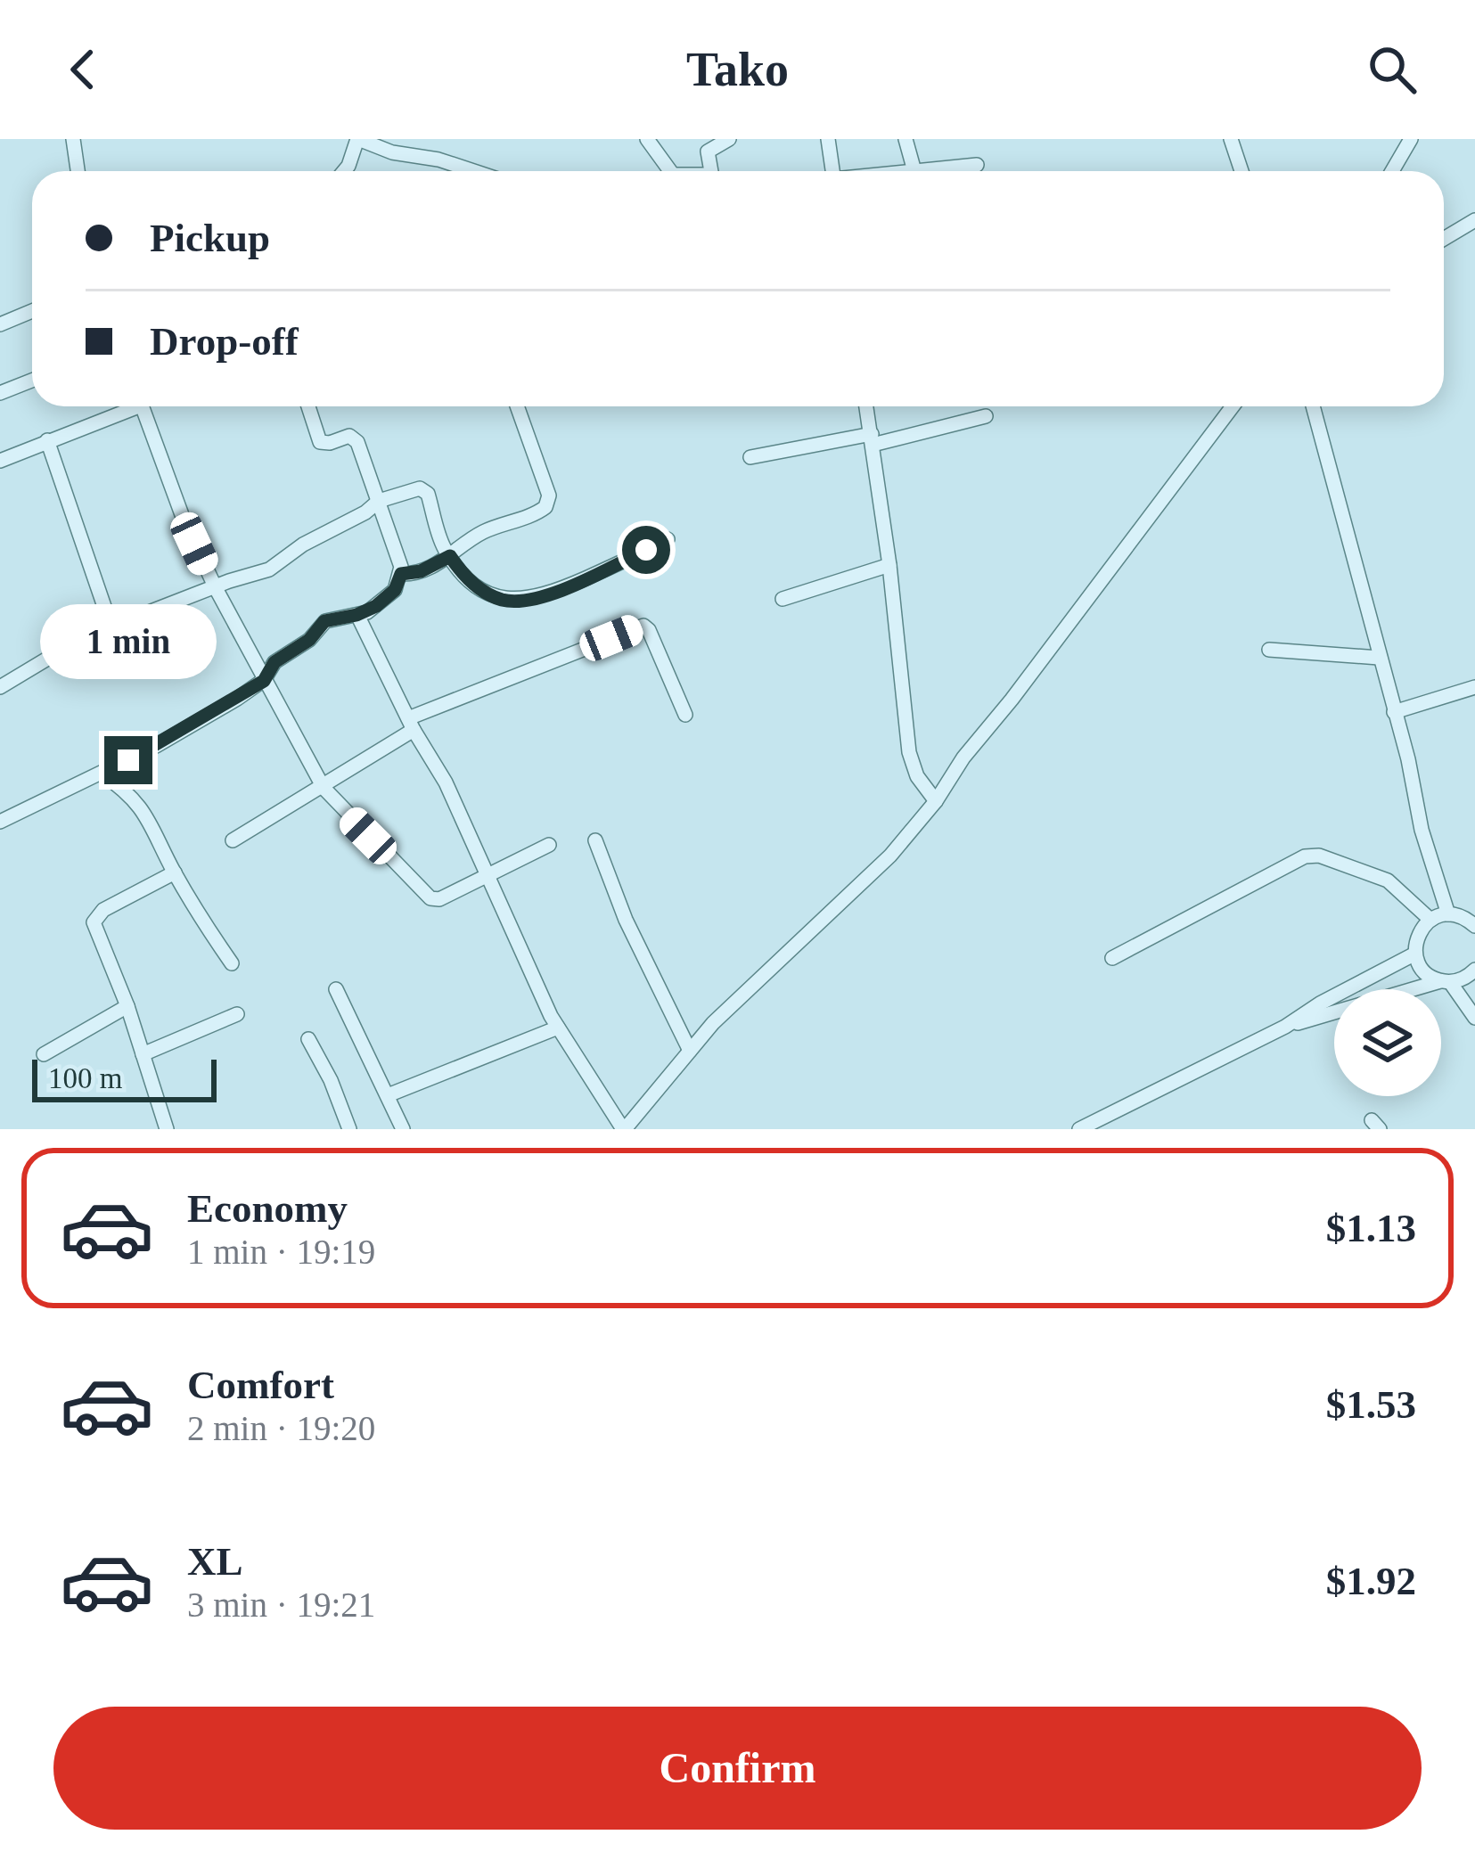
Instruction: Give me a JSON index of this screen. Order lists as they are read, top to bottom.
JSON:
{
  "scale_bar": "100 m",
  "page": {
    "header": "Tako",
    "banner": ["Pickup", "Drop-off"],
    "bubble": "1 min",
    "scale": "100 m",
    "list": [
      {
        "name": "Economy",
        "note": "1 min · 19:19",
        "value": "$1.13"
      },
      {
        "name": "Comfort",
        "note": "2 min · 19:20",
        "value": "$1.53"
      },
      {
        "name": "XL",
        "note": "3 min · 19:21",
        "value": "$1.92"
      }
    ],
    "buttons": "Confirm"
  }
}
